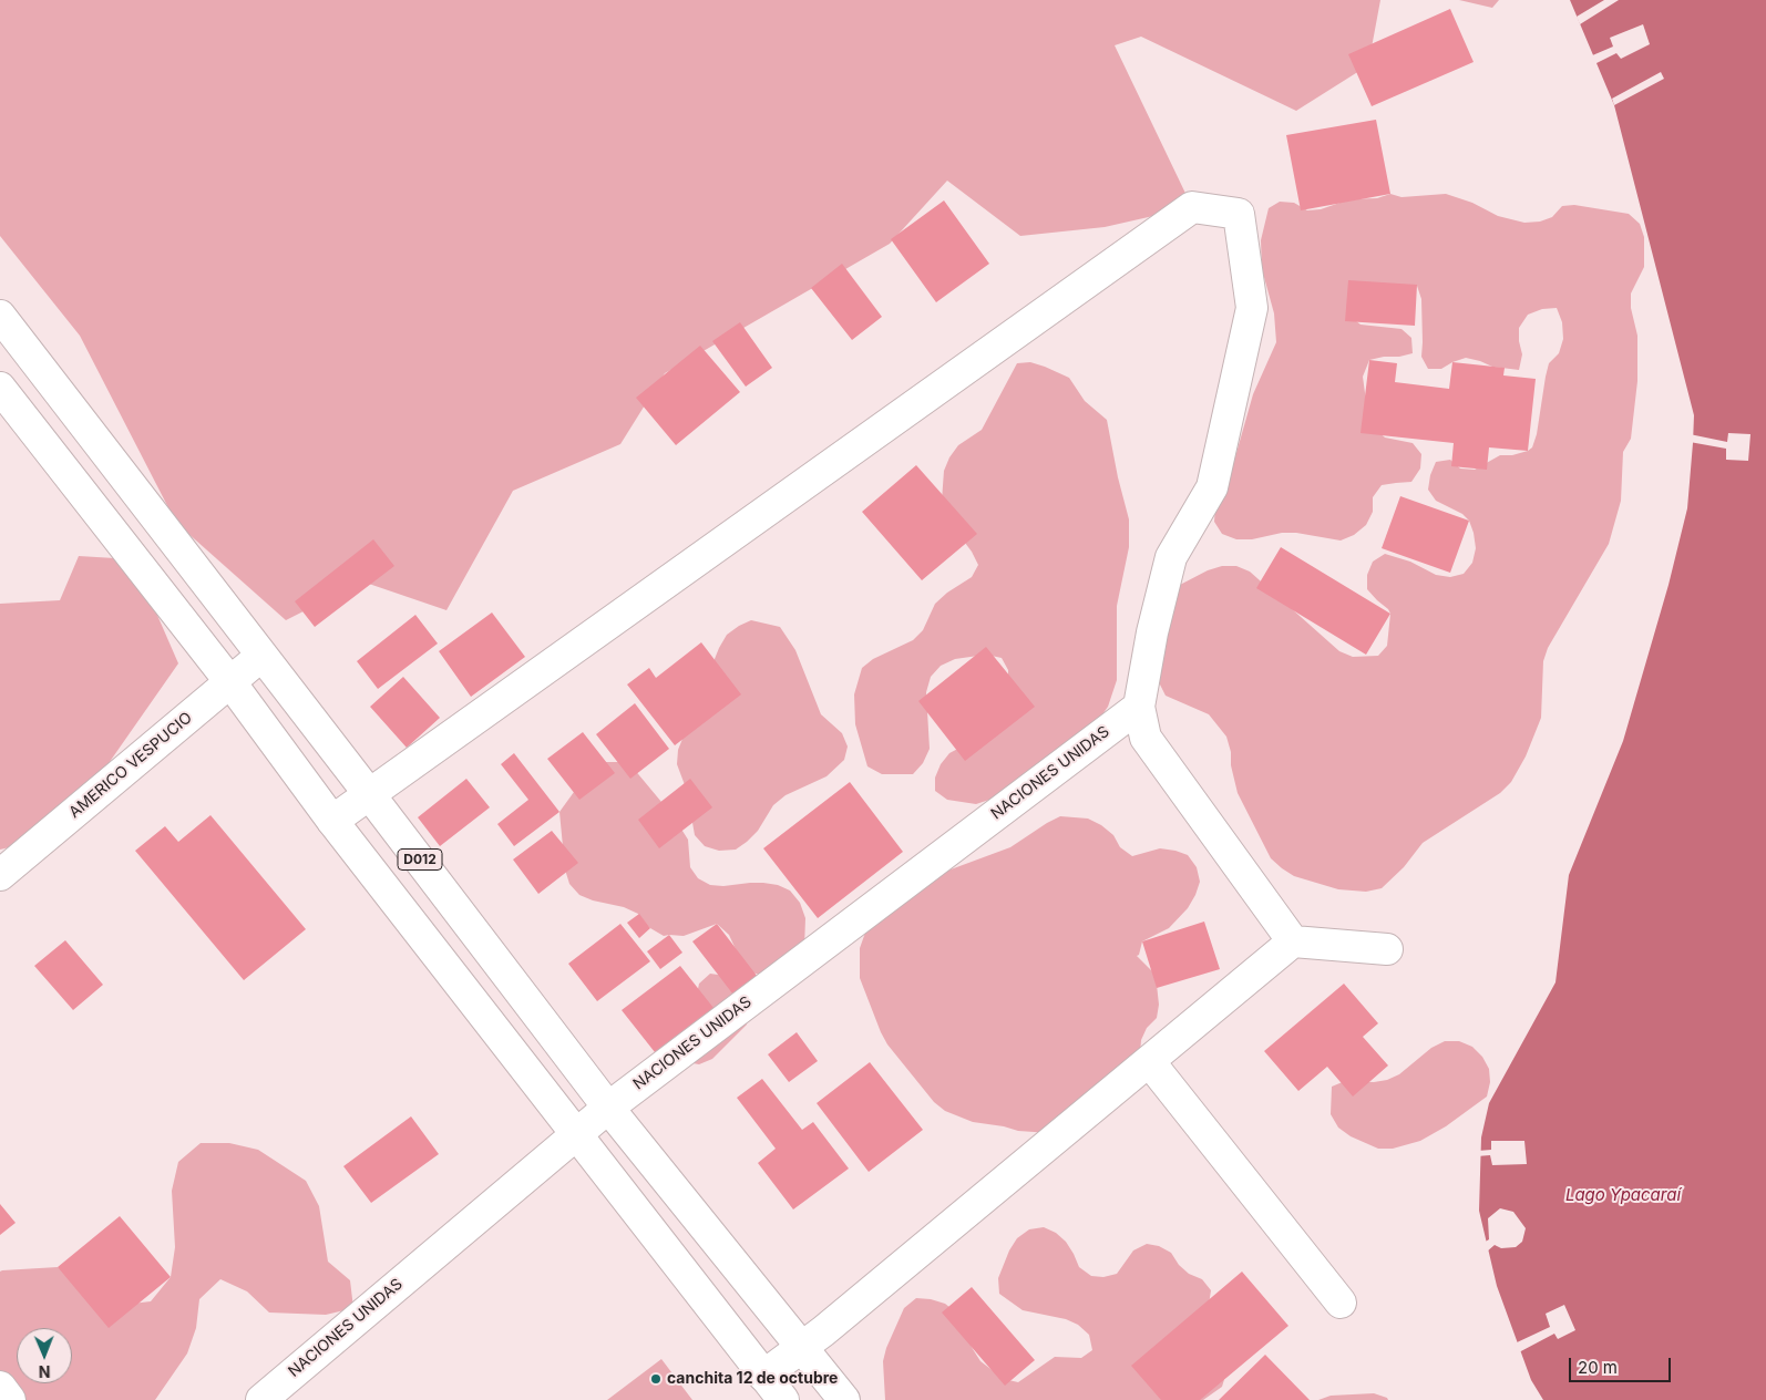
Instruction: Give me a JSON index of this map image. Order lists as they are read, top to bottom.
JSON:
{
  "streets": {
    "street": ["AMERICO VESPUCIO", "NACIONES UNIDAS", "D012"]
  },
  "crossings": [
    ["AMERICO VESPUCIO", "D012"],
    ["NACIONES UNIDAS", "D012"]
  ],
  "water": ["Lago Ypacaraí"],
  "places": ["canchita 12 de octubre"],
  "scale_bar": "20 m",
  "north": "bottom"
}
